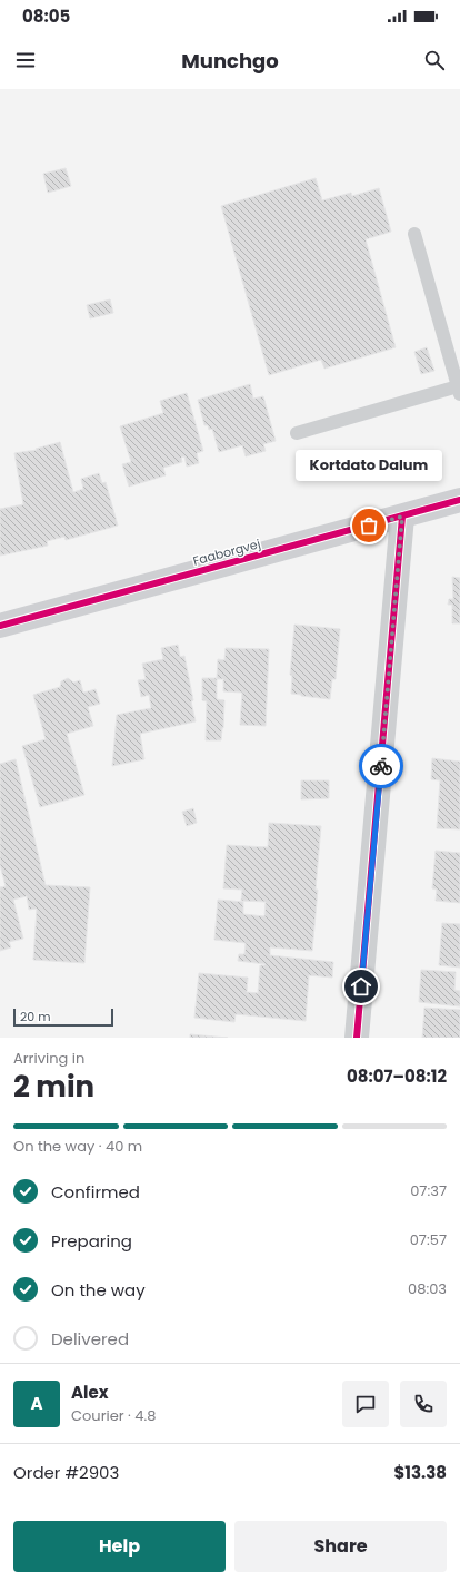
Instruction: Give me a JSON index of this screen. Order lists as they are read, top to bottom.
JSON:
{
  "streets": {
    "main road": ["Faaborgvej"]
  },
  "places": ["Kortdato Dalum"],
  "scale_bar": "20 m",
  "page": {
    "status": "08:05",
    "header": "Munchgo",
    "bubble": "Kortdato Dalum",
    "scale": "20 m",
    "heading": ["2 min", "Arriving in", "08:07–08:12"],
    "panel": [
      "Alex",
      "Courier · 4.8",
      "Order #2903",
      "$13.38"
    ],
    "bar": "On the way · 40 m",
    "list": [
      ["Confirmed", "07:37"],
      ["Preparing", "07:57"],
      ["On the way", "08:03"],
      "Delivered"
    ],
    "round": "A",
    "buttons": ["Help", "Share"]
  }
}
